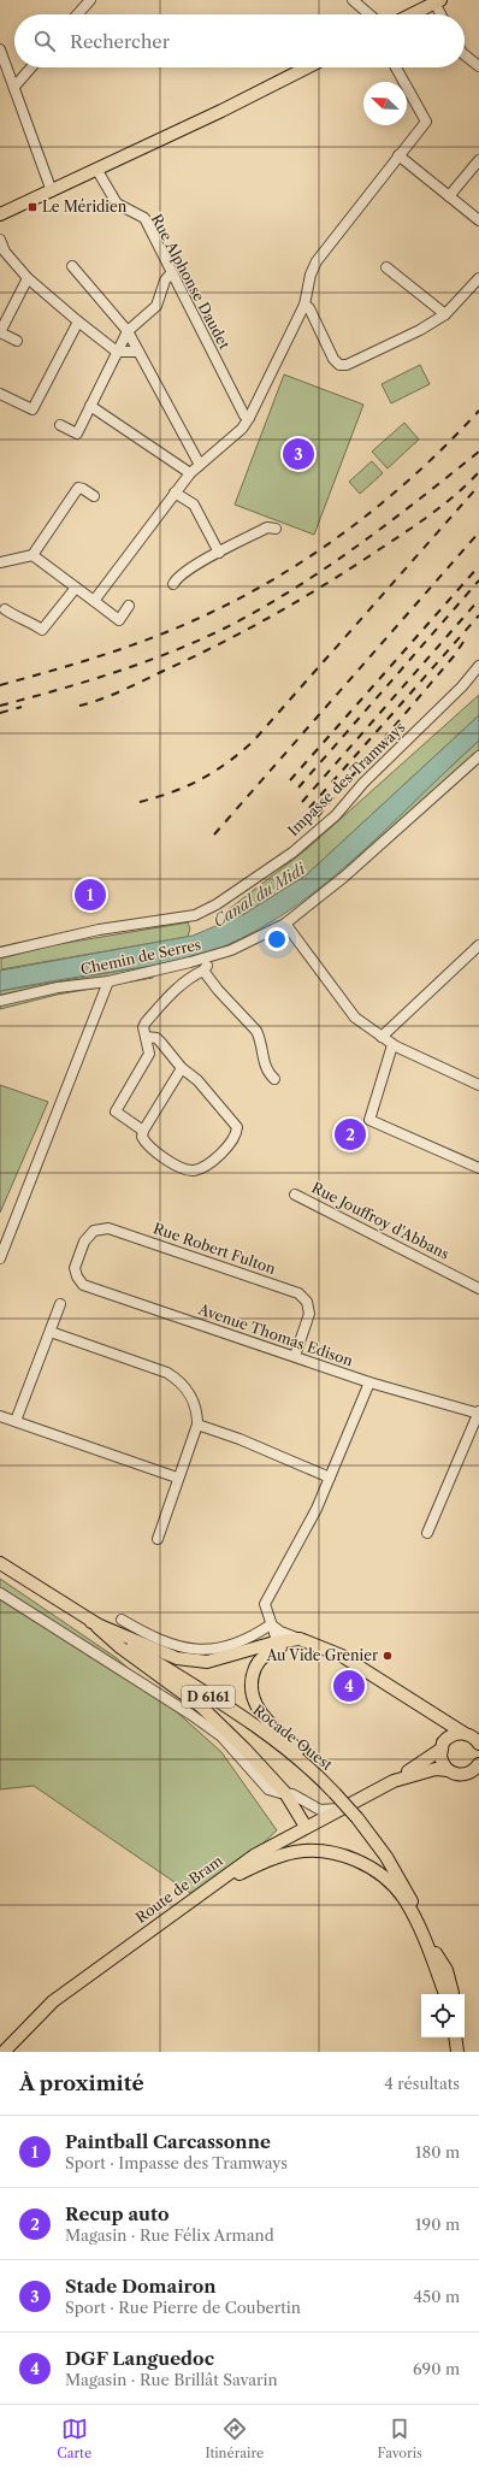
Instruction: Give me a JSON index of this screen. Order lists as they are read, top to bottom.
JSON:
{
  "streets": {
    "main road": ["D 6161", "Rocade Ouest", "Route de Bram"],
    "street": [
      "Rue Alphonse Daudet",
      "Impasse des Tramways",
      "Chemin de Serres",
      "Rue Jouffroy d'Abbans",
      "Rue Robert Fulton",
      "Avenue Thomas Edison"
    ]
  },
  "crossings": [
    ["Rue Robert Fulton", "Avenue Thomas Edison"]
  ],
  "water": ["Canal du Midi"],
  "places": {
    "transit": ["Le Méridien"],
    "other": ["Au Vide Grenier"]
  },
  "north": "top left",
  "page": {
    "search": "Rechercher",
    "pins": [
      "3",
      "1",
      "2",
      "4"
    ],
    "heading": ["À proximité", "4 résultats"],
    "list": [
      {
        "mark": "1",
        "name": "Paintball Carcassonne",
        "note": "Sport · Impasse des Tramways",
        "value": "180 m"
      },
      {
        "mark": "2",
        "name": "Recup auto",
        "note": "Magasin · Rue Félix Armand",
        "value": "190 m"
      },
      {
        "mark": "3",
        "name": "Stade Domairon",
        "note": "Sport · Rue Pierre de Coubertin",
        "value": "450 m"
      },
      {
        "mark": "4",
        "name": "DGF Languedoc",
        "note": "Magasin · Rue Brillât Savarin",
        "value": "690 m"
      }
    ],
    "nav": ["Carte", "Itinéraire", "Favoris"]
  }
}
